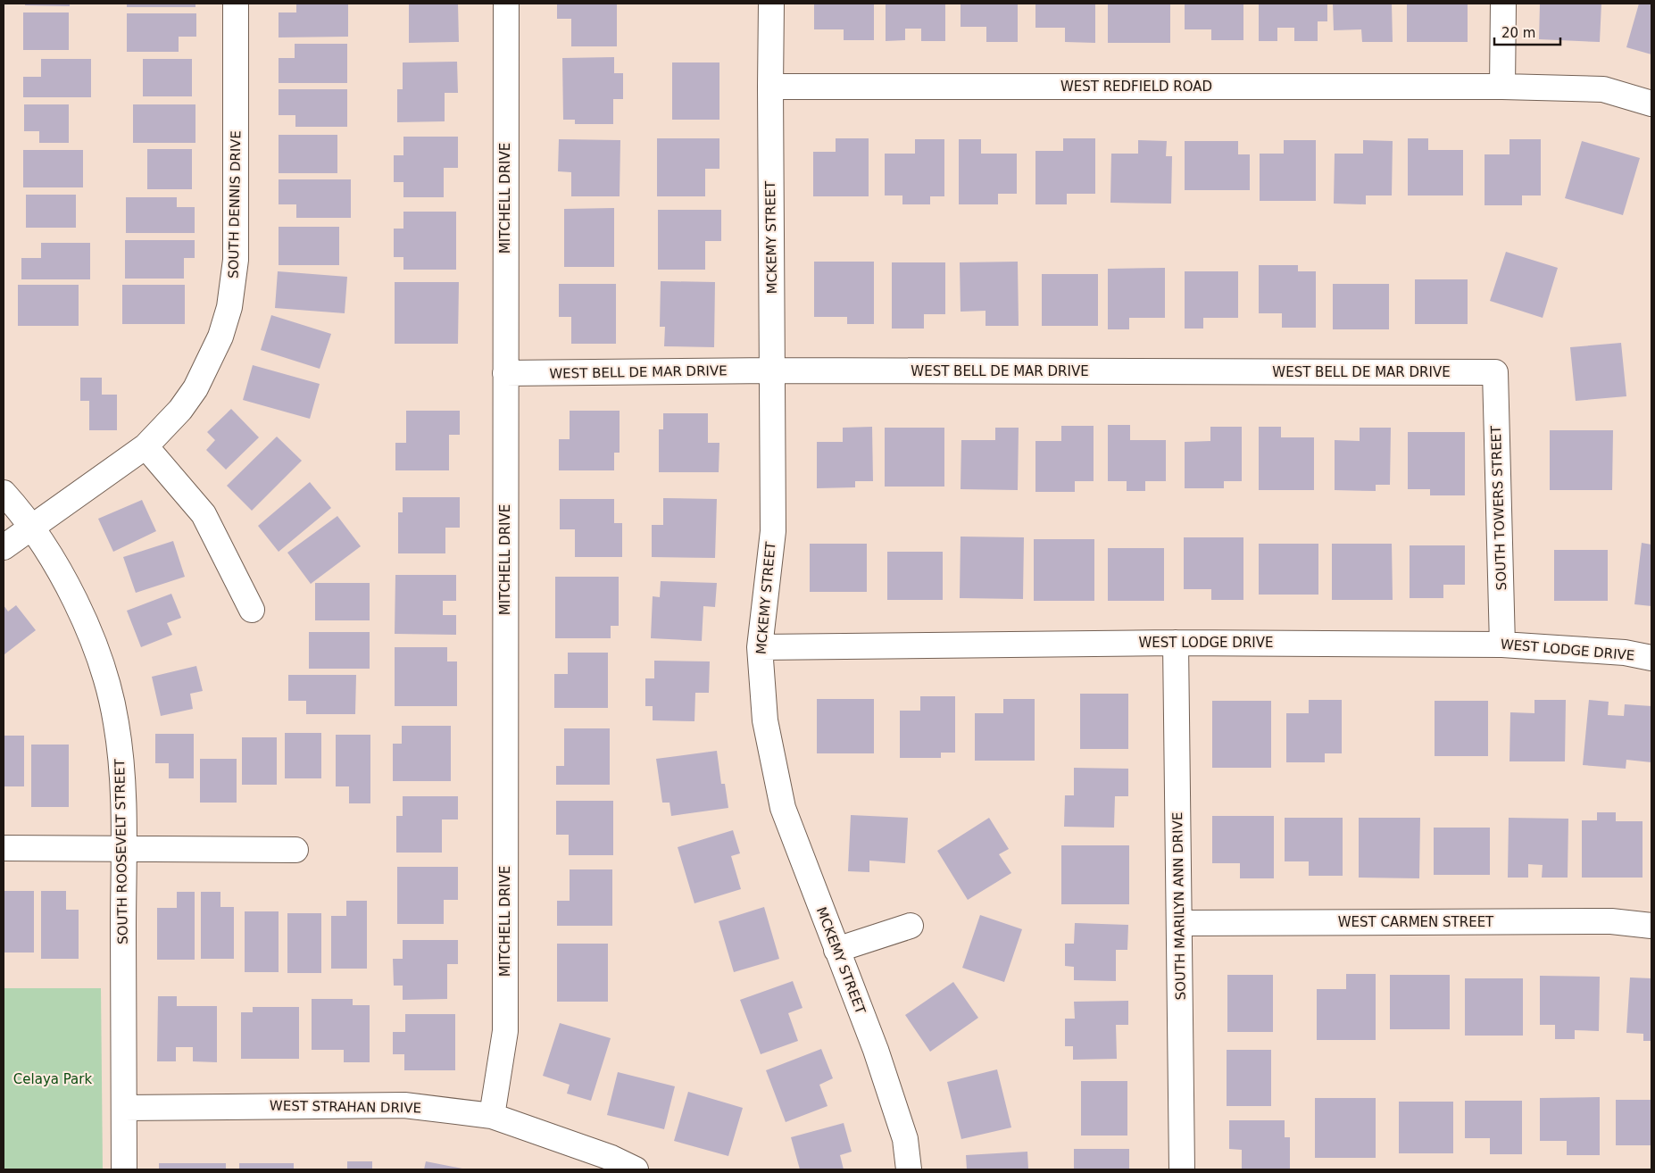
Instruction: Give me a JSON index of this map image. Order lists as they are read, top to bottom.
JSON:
{
  "streets": {
    "street": [
      "WEST REDFIELD ROAD",
      "MITCHELL DRIVE",
      "SOUTH DENNIS DRIVE",
      "MCKEMY STREET",
      "WEST BELL DE MAR DRIVE",
      "SOUTH TOWERS STREET",
      "WEST LODGE DRIVE",
      "SOUTH ROOSEVELT STREET",
      "SOUTH MARILYN ANN DRIVE",
      "WEST CARMEN STREET",
      "WEST STRAHAN DRIVE"
    ]
  },
  "crossings": [
    ["WEST REDFIELD ROAD", "MCKEMY STREET"],
    ["MITCHELL DRIVE", "WEST BELL DE MAR DRIVE"],
    ["MITCHELL DRIVE", "WEST STRAHAN DRIVE"],
    ["SOUTH DENNIS DRIVE", "SOUTH ROOSEVELT STREET"],
    ["MCKEMY STREET", "WEST BELL DE MAR DRIVE"],
    ["MCKEMY STREET", "WEST LODGE DRIVE"],
    ["WEST BELL DE MAR DRIVE", "SOUTH TOWERS STREET"],
    ["SOUTH TOWERS STREET", "WEST LODGE DRIVE"],
    ["WEST LODGE DRIVE", "SOUTH MARILYN ANN DRIVE"],
    ["SOUTH ROOSEVELT STREET", "WEST STRAHAN DRIVE"],
    ["SOUTH MARILYN ANN DRIVE", "WEST CARMEN STREET"]
  ],
  "parks": ["Celaya Park"],
  "scale_bar": "20 m"
}
